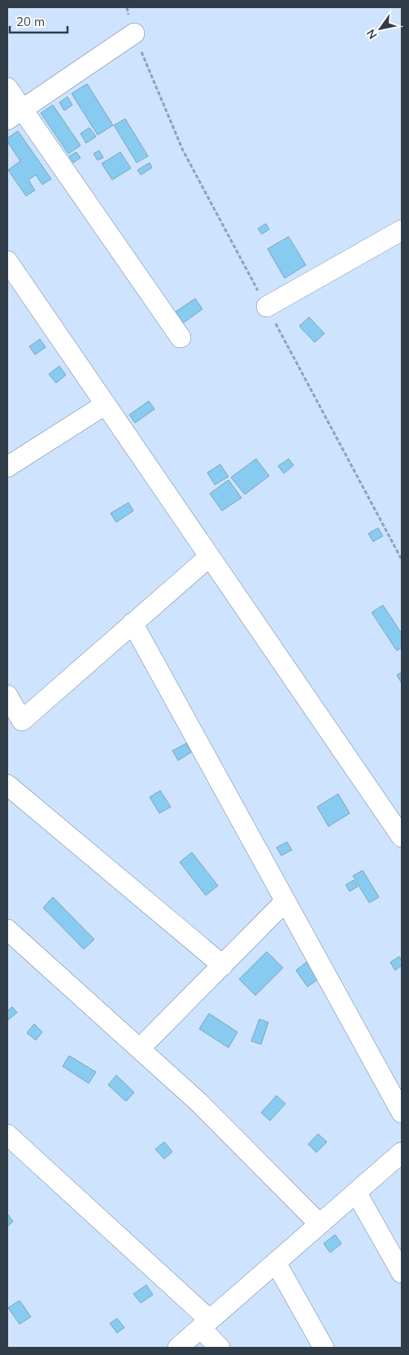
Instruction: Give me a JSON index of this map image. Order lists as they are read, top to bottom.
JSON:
{
  "scale_bar": "20 m",
  "north": "bottom left"
}
